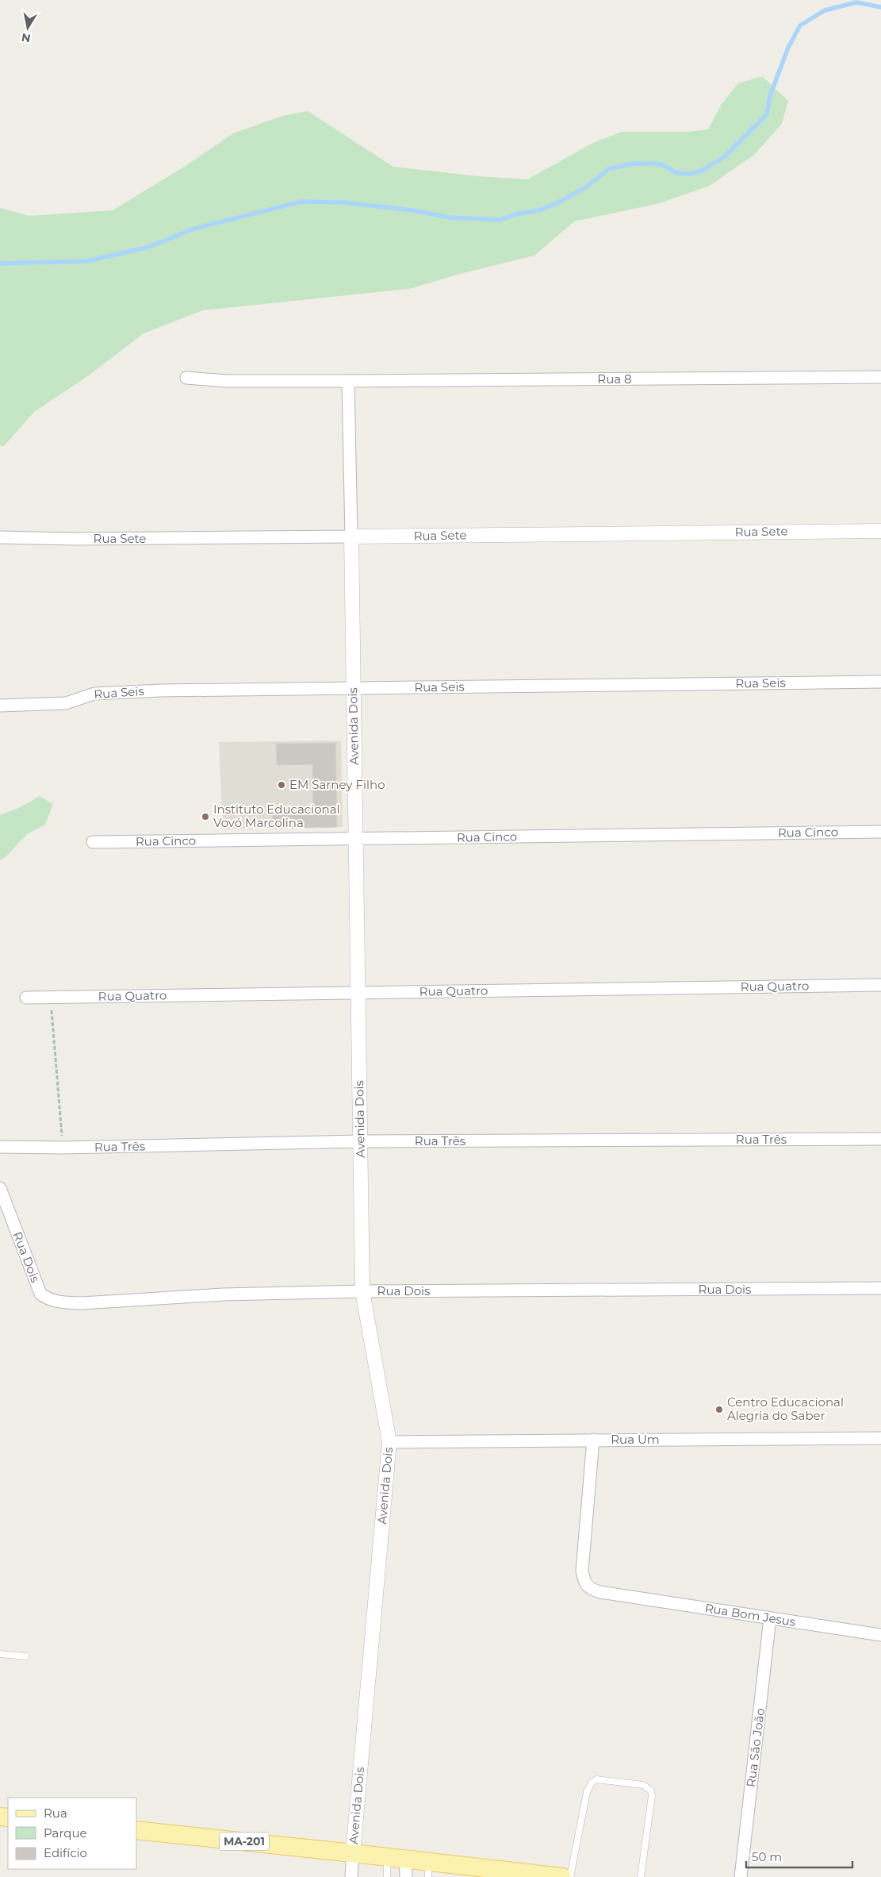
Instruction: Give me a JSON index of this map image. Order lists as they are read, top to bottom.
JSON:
{
  "streets": {
    "main road": ["MA-201"],
    "street": [
      "Rua 8",
      "Rua Sete",
      "Rua Seis",
      "Avenida Dois",
      "Rua Cinco",
      "Rua Quatro",
      "Rua Três",
      "Rua Dois",
      "Rua Um",
      "Rua Bom Jesus",
      "Rua São João"
    ]
  },
  "crossings": [
    ["Rua 8", "Avenida Dois"],
    ["Rua Sete", "Avenida Dois"],
    ["Rua Seis", "Avenida Dois"],
    ["Avenida Dois", "Rua Cinco"],
    ["Avenida Dois", "Rua Quatro"],
    ["Avenida Dois", "Rua Três"],
    ["Avenida Dois", "Rua Dois"],
    ["Avenida Dois", "Rua Um"],
    ["Avenida Dois", "MA-201"],
    ["Rua Um", "Rua Bom Jesus"],
    ["Rua Bom Jesus", "Rua São João"]
  ],
  "places": ["EM Sarney Filho", "Instituto Educacional Vovó Marcolina", "Centro Educacional Alegria do Saber"],
  "legend": ["Rua", "Parque", "Edifício"],
  "scale_bar": "50 m",
  "north": "bottom"
}
